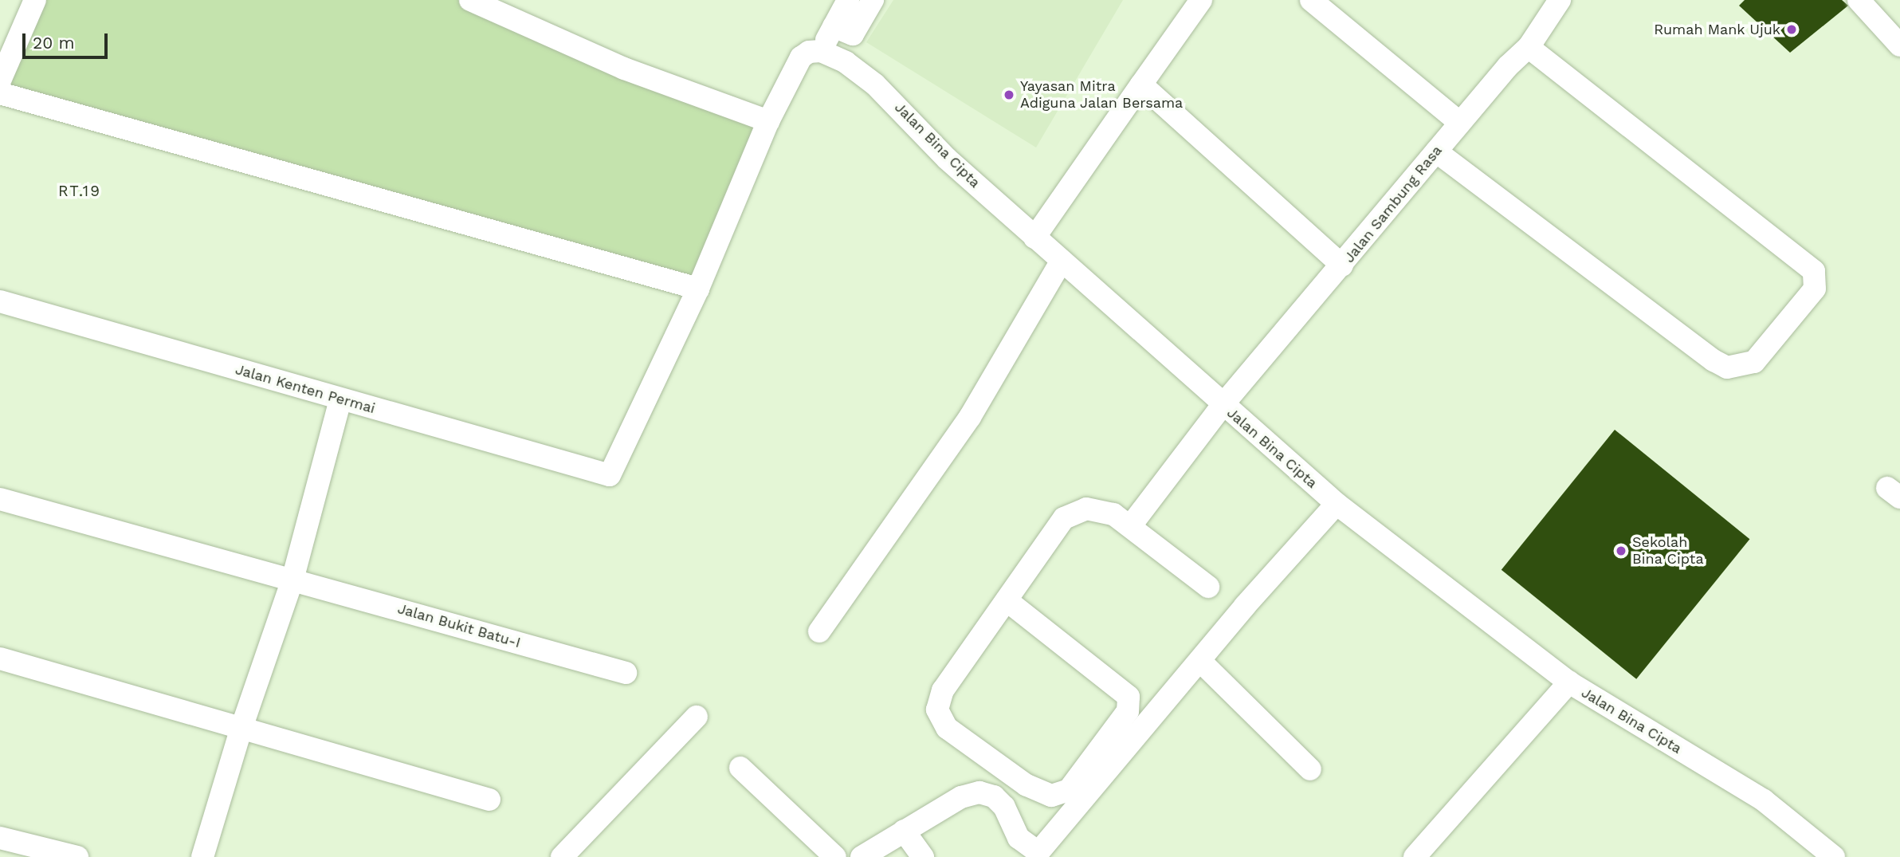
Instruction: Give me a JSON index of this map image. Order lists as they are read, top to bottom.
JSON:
{
  "streets": {
    "street": [
      "Jalan Bina Cipta",
      "Jalan Sambung Rasa",
      "Jalan Kenten Permai",
      "Jalan Bukit Batu-I"
    ]
  },
  "crossings": [
    ["Jalan Bina Cipta", "Jalan Sambung Rasa"]
  ],
  "districts": ["RT.19"],
  "places": ["Rumah Mank Ujuk", "Yayasan Mitra Adiguna Jalan Bersama", "Sekolah Bina Cipta"],
  "scale_bar": "20 m"
}
